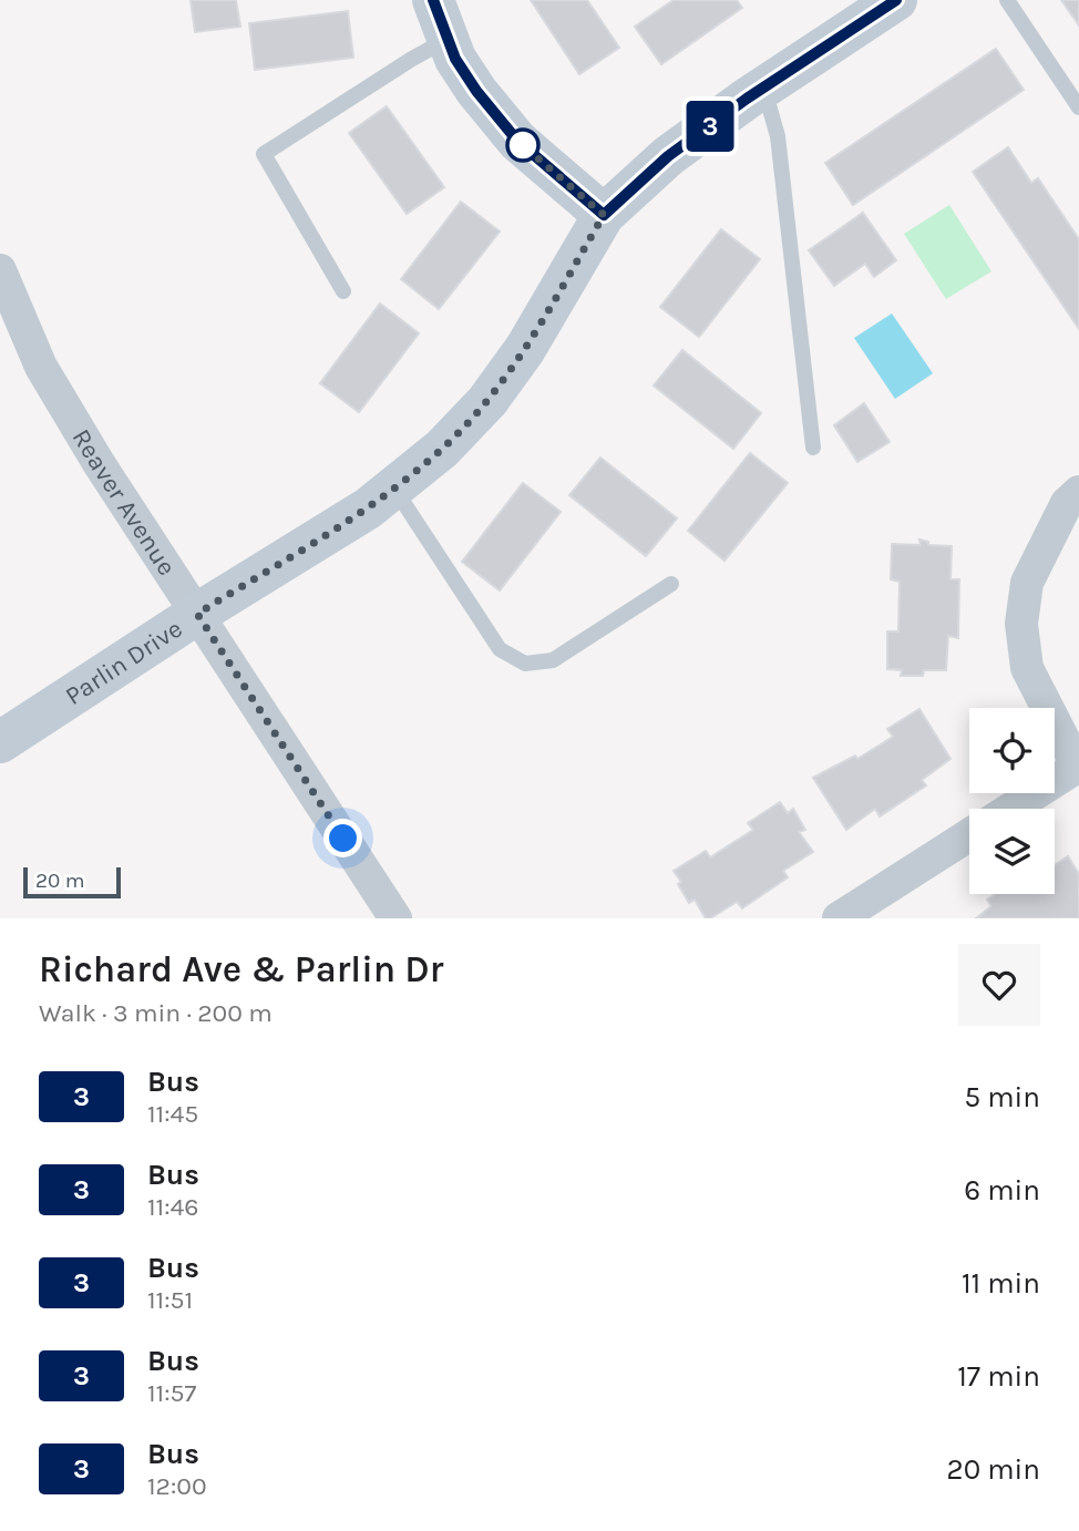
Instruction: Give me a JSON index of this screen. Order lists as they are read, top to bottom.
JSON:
{
  "streets": {
    "street": ["Reaver Avenue", "Parlin Drive"]
  },
  "crossings": [
    ["Reaver Avenue", "Parlin Drive"]
  ],
  "lines": ["bus line 3"],
  "scale_bar": "20 m",
  "page": {
    "on_map": "3",
    "scale": "20 m",
    "heading": ["Richard Ave & Parlin Dr", "Walk · 3 min · 200 m"],
    "list": [
      {
        "mark": "3",
        "name": "Bus",
        "note": "11:45",
        "value": "5 min"
      },
      {
        "mark": "3",
        "name": "Bus",
        "note": "11:46",
        "value": "6 min"
      },
      {
        "mark": "3",
        "name": "Bus",
        "note": "11:51",
        "value": "11 min"
      },
      {
        "mark": "3",
        "name": "Bus",
        "note": "11:57",
        "value": "17 min"
      },
      {
        "mark": "3",
        "name": "Bus",
        "note": "12:00",
        "value": "20 min"
      }
    ]
  }
}
